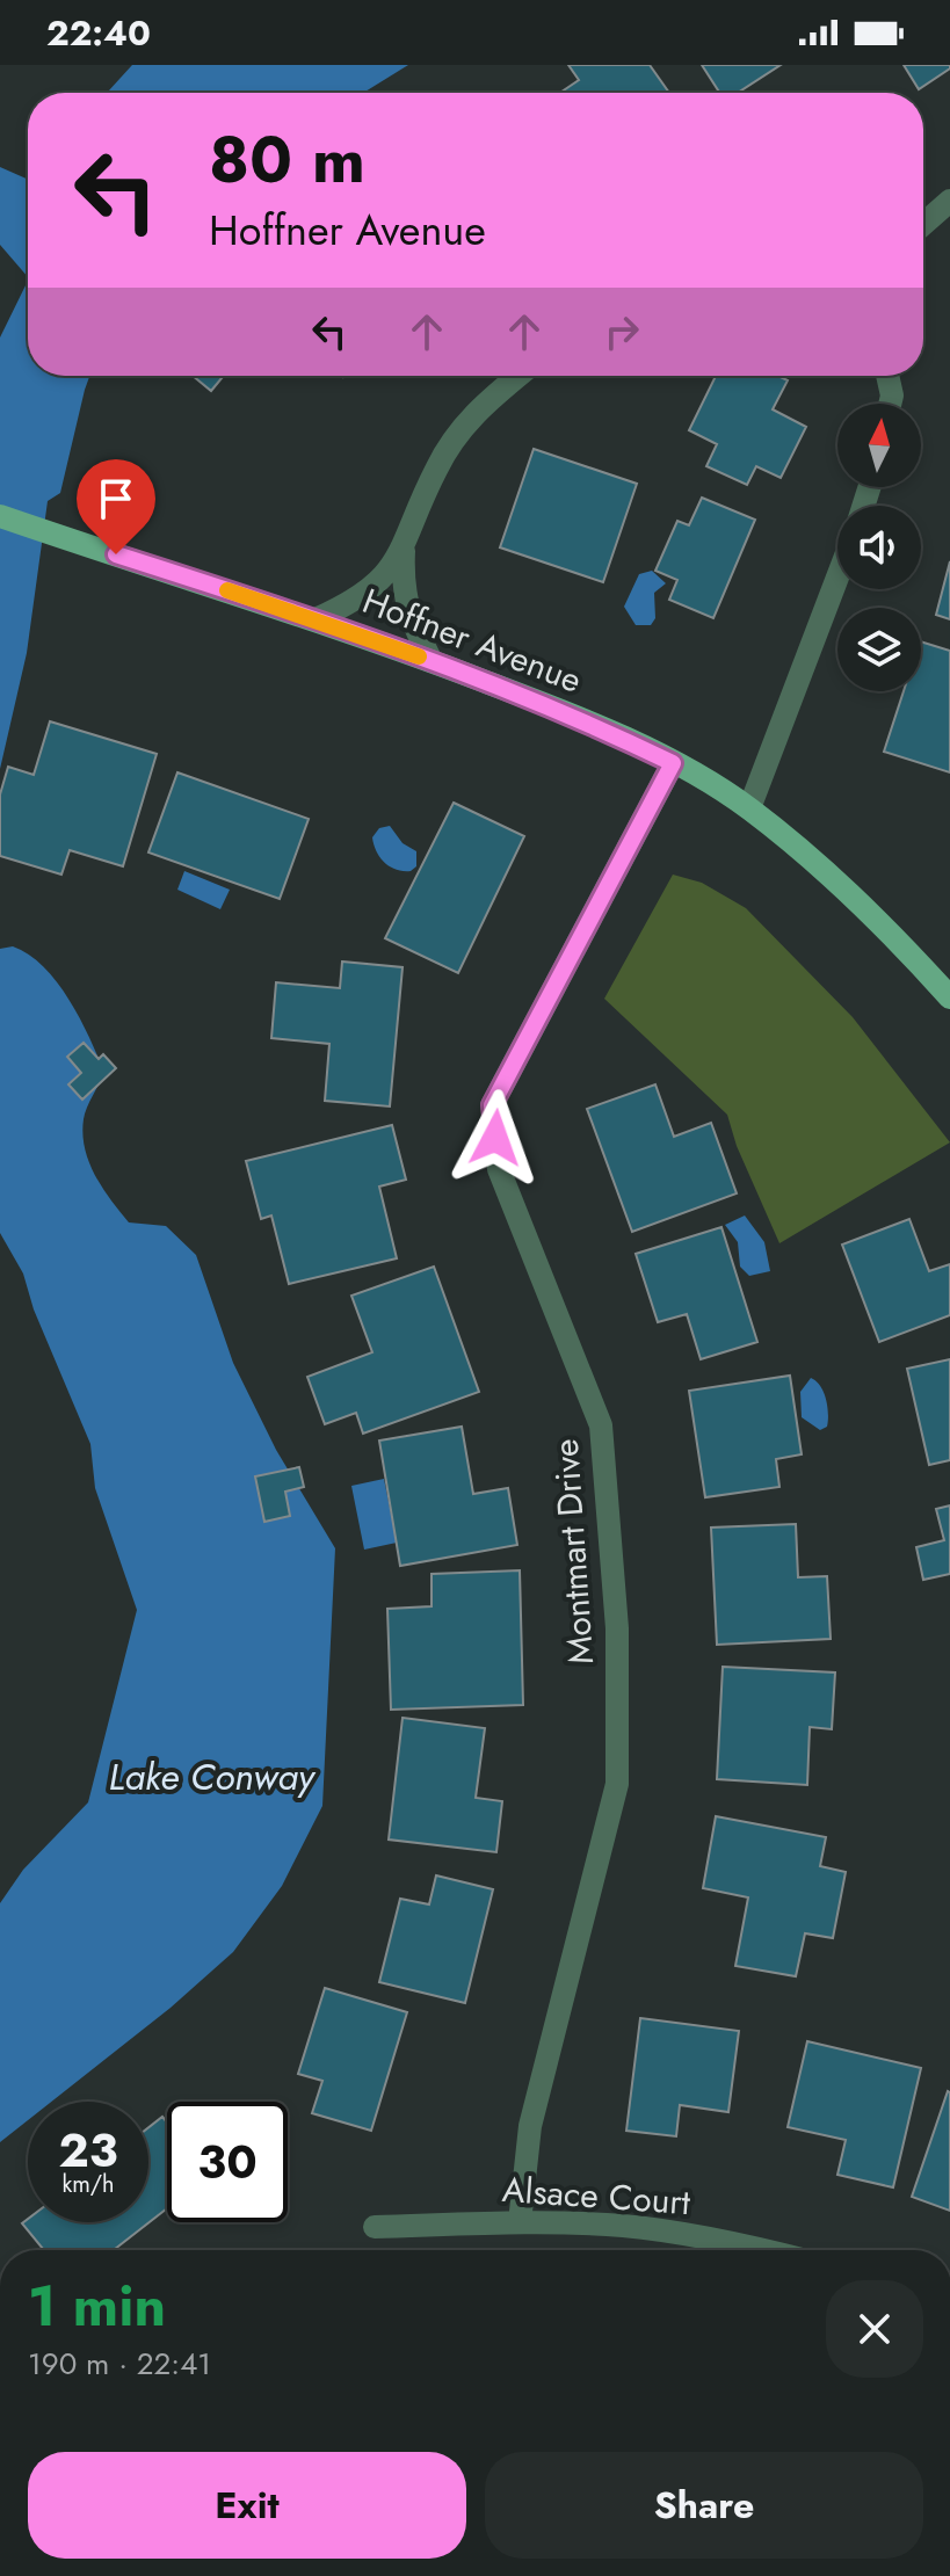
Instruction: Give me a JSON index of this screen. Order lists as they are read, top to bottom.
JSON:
{
  "streets": {
    "main road": ["Hoffner Avenue"],
    "street": ["Montmart Drive", "Alsace Court"]
  },
  "crossings": [
    ["Hoffner Avenue", "Montmart Drive"],
    ["Montmart Drive", "Alsace Court"]
  ],
  "water": ["Lake Conway"],
  "north": "top",
  "page": {
    "status": "22:40",
    "turn": ["80 m", "Hoffner Avenue"],
    "speed": "23 km/h",
    "limit": "30",
    "heading": ["1 min", "190 m · 22:41"],
    "buttons": ["Exit", "Share"]
  }
}
